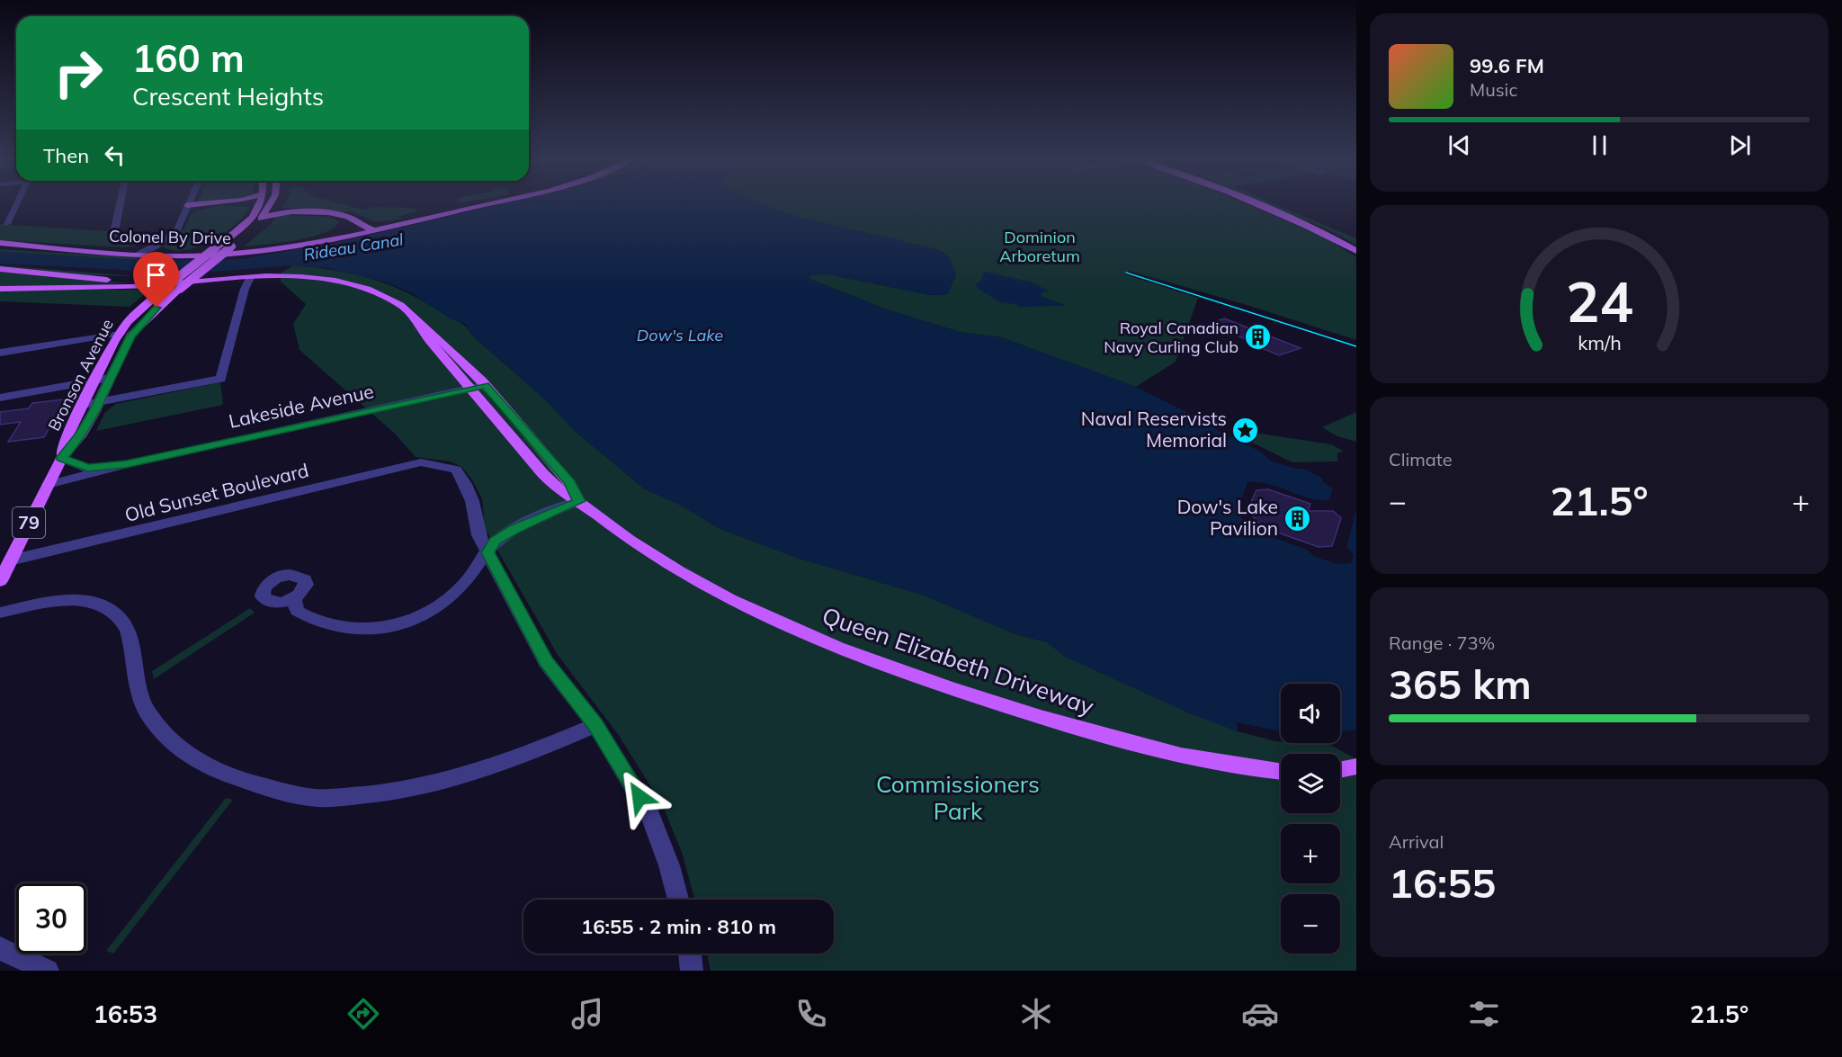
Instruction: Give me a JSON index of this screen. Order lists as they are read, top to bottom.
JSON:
{
  "streets": {
    "main road": [
      "Colonel By Drive",
      "Bronson Avenue",
      "79",
      "Queen Elizabeth Driveway"
    ],
    "street": ["Lakeside Avenue", "Old Sunset Boulevard"]
  },
  "crossings": [
    ["Bronson Avenue", "Lakeside Avenue"],
    ["Bronson Avenue", "Old Sunset Boulevard"],
    ["Lakeside Avenue", "Queen Elizabeth Driveway"]
  ],
  "water": ["Rideau Canal", "Dow's Lake"],
  "parks": ["Dominion Arboretum", "Commissioners Park"],
  "places": {
    "building": ["Royal Canadian Navy Curling Club", "Dow's Lake Pavilion"],
    "place": ["Naval Reservists Memorial"]
  },
  "page": {
    "turn": ["160 m", "Crescent Heights"],
    "song": ["99.6 FM", "Music"],
    "then": "Then",
    "tile": [
      "Climate",
      ["Range · 73%", "365 km"],
      ["Arrival", "16:55"]
    ],
    "heat": ["−", "21.5°", "+"],
    "map_buttons": ["+", "−"],
    "limit": "30",
    "trip": "16:55 · 2 min · 810 m",
    "tabs": ["16:53", "21.5°"],
    "gauge": ["24", "km/h"]
  }
}
